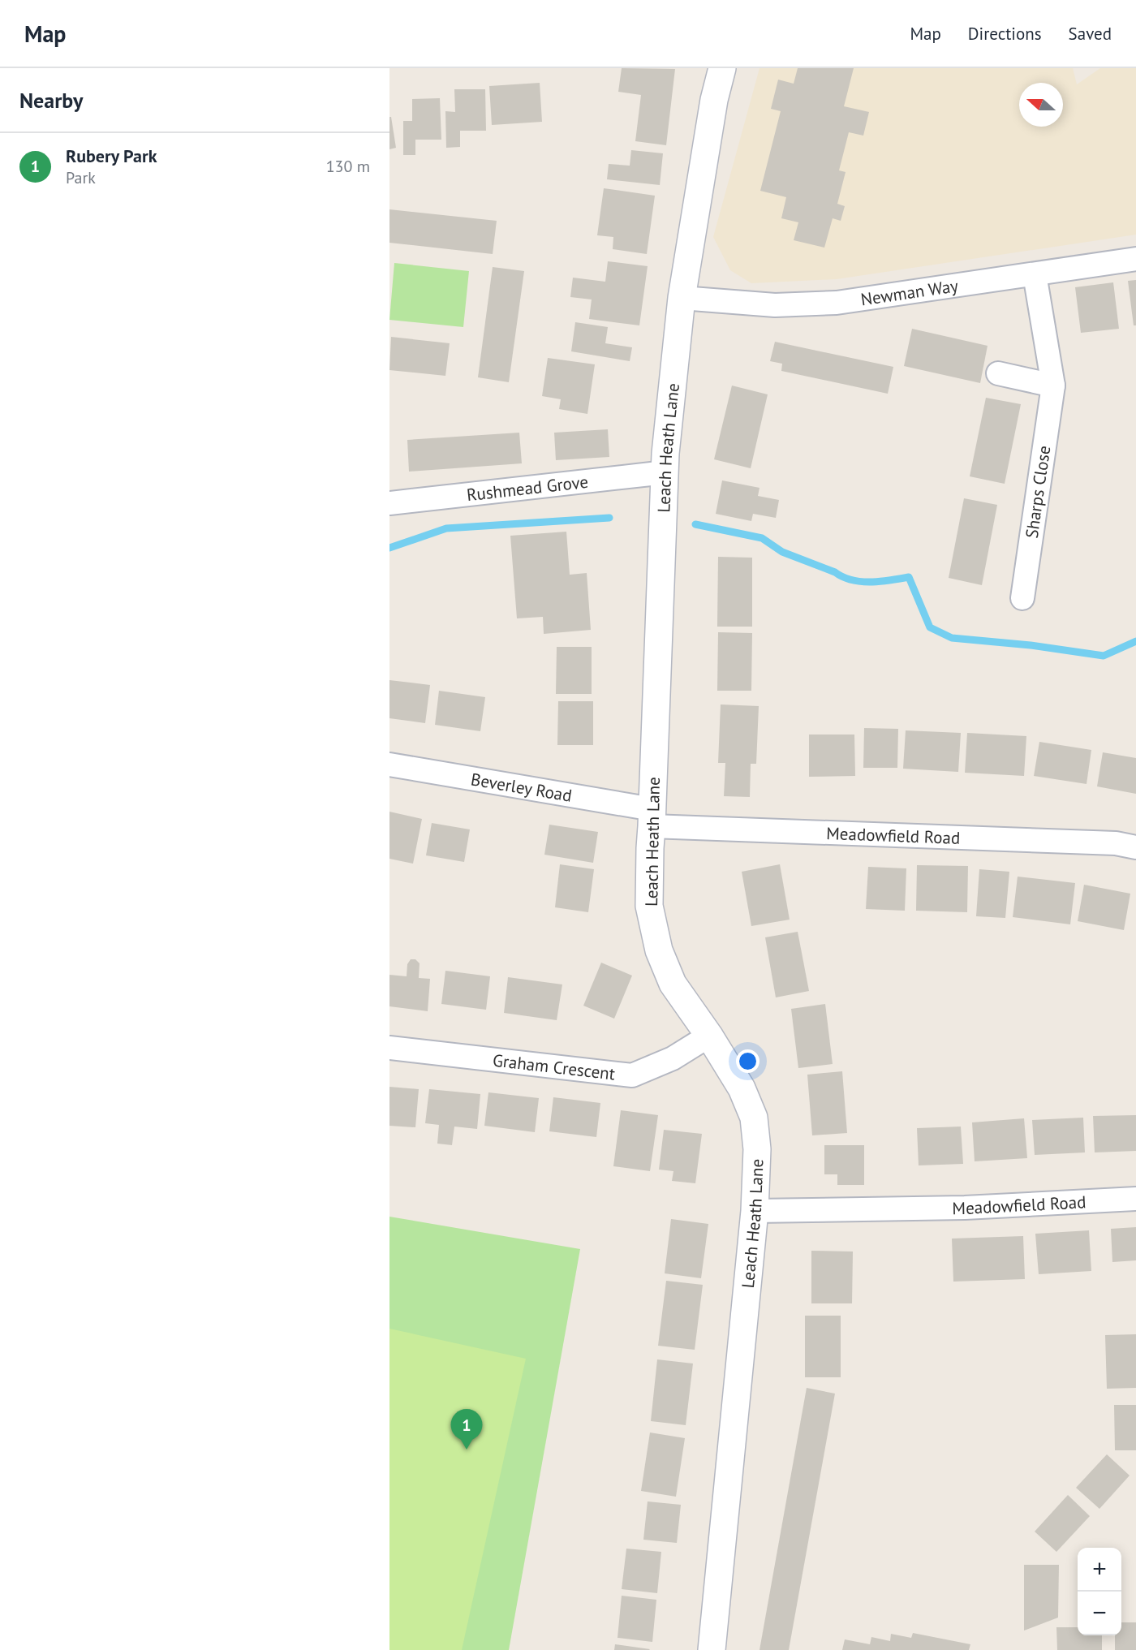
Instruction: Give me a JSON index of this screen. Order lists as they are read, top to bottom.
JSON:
{
  "streets": {
    "street": [
      "Newman Way",
      "Leach Heath Lane",
      "Rushmead Grove",
      "Sharps Close",
      "Beverley Road",
      "Meadowfield Road",
      "Graham Crescent"
    ]
  },
  "crossings": [
    ["Newman Way", "Leach Heath Lane"],
    ["Newman Way", "Sharps Close"],
    ["Leach Heath Lane", "Rushmead Grove"],
    ["Leach Heath Lane", "Beverley Road"],
    ["Leach Heath Lane", "Meadowfield Road"],
    ["Leach Heath Lane", "Graham Crescent"],
    ["Beverley Road", "Meadowfield Road"]
  ],
  "north": "left",
  "page": {
    "header": "Map",
    "nav": ["Map", "Directions", "Saved"],
    "heading": "Nearby",
    "list": [
      {
        "mark": "1",
        "name": "Rubery Park",
        "note": "Park",
        "value": "130 m"
      }
    ],
    "pins": "1",
    "map_buttons": ["+", "−"]
  }
}
